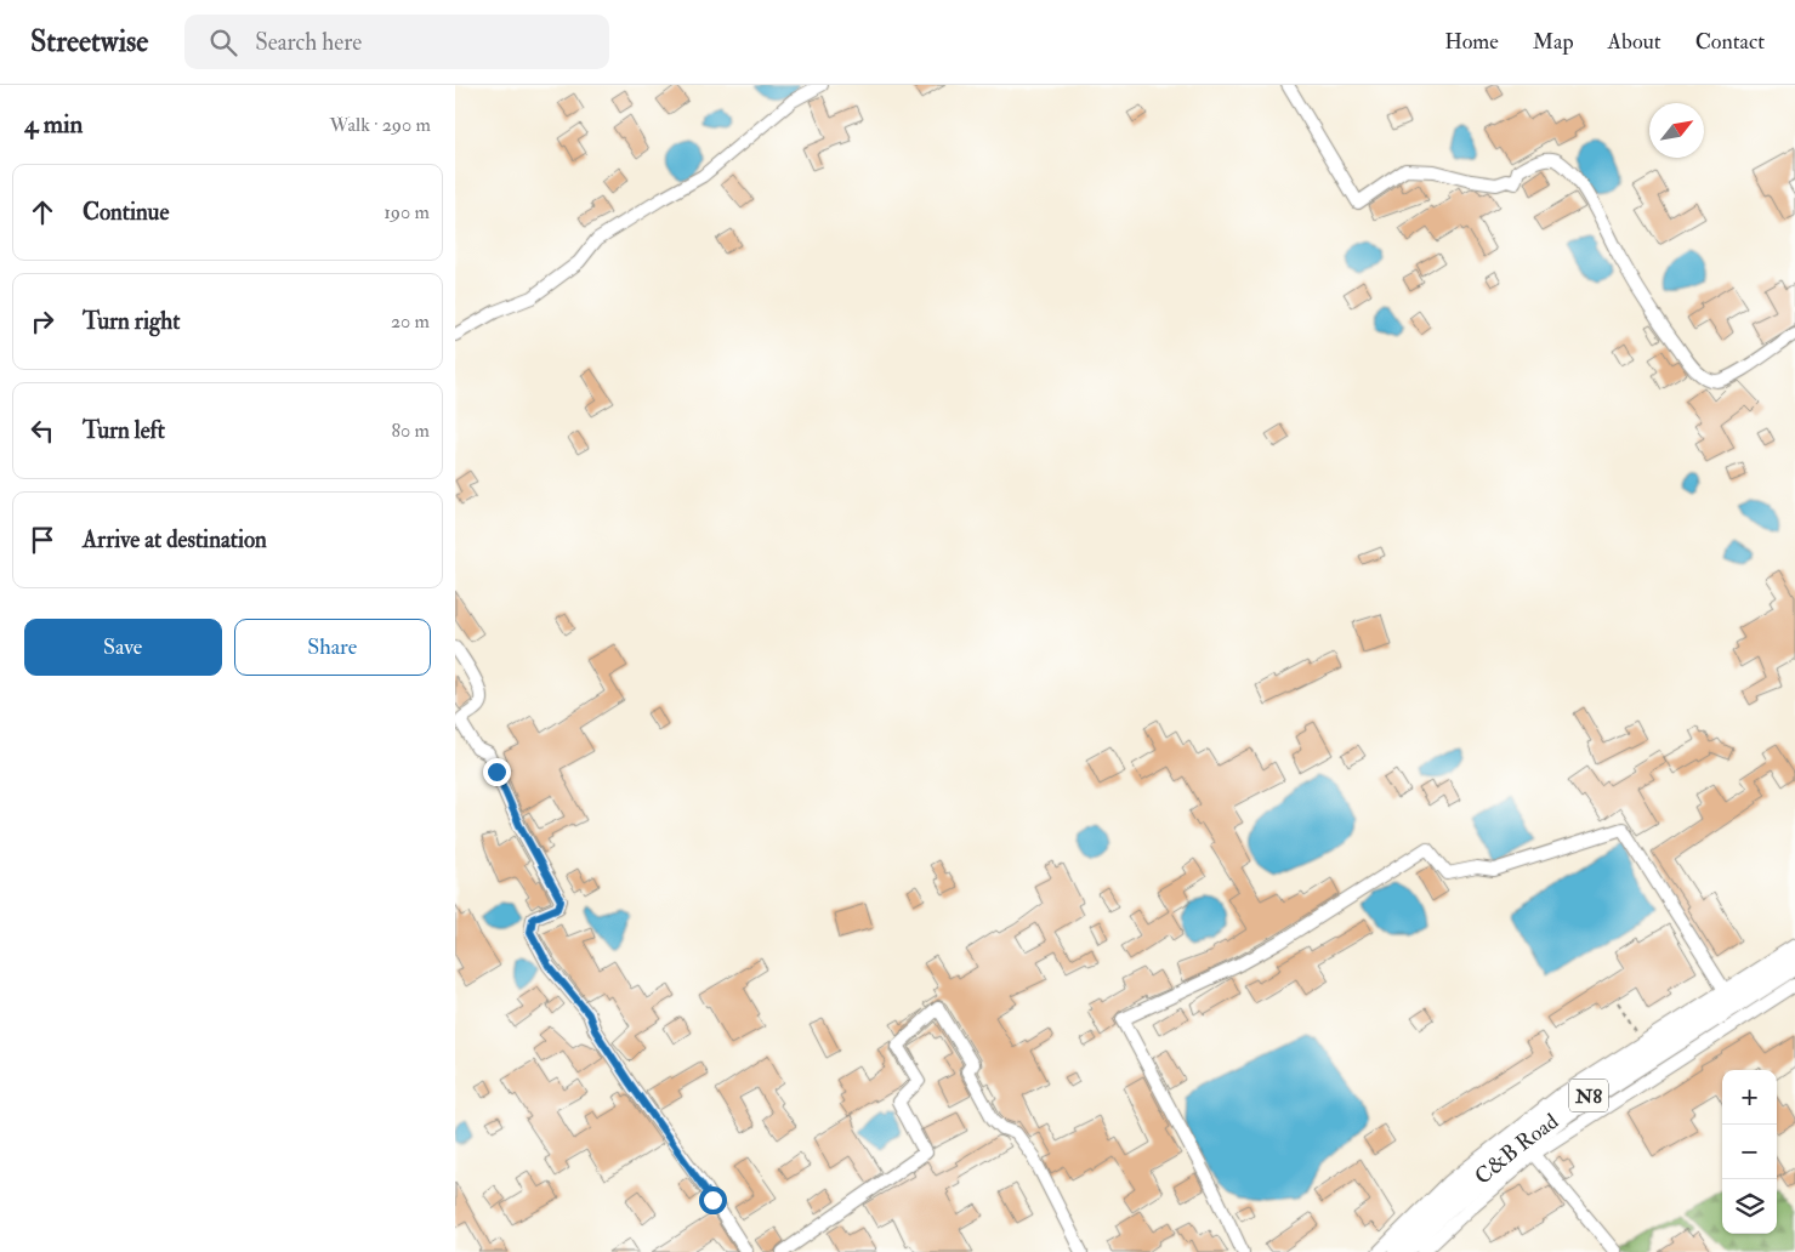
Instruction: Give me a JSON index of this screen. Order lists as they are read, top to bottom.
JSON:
{
  "streets": {
    "highway": ["N8", "C&B Road"]
  },
  "north": "top right",
  "page": {
    "header": "Streetwise",
    "search": "Search here",
    "nav": [
      "Home",
      "Map",
      "About",
      "Contact"
    ],
    "heading": ["4 min", "Walk · 290 m"],
    "list": [
      ["Continue", "190 m"],
      ["Turn right", "20 m"],
      ["Turn left", "80 m"],
      "Arrive at destination"
    ],
    "buttons": ["Save", "Share"],
    "map_buttons": ["+", "−"]
  }
}
